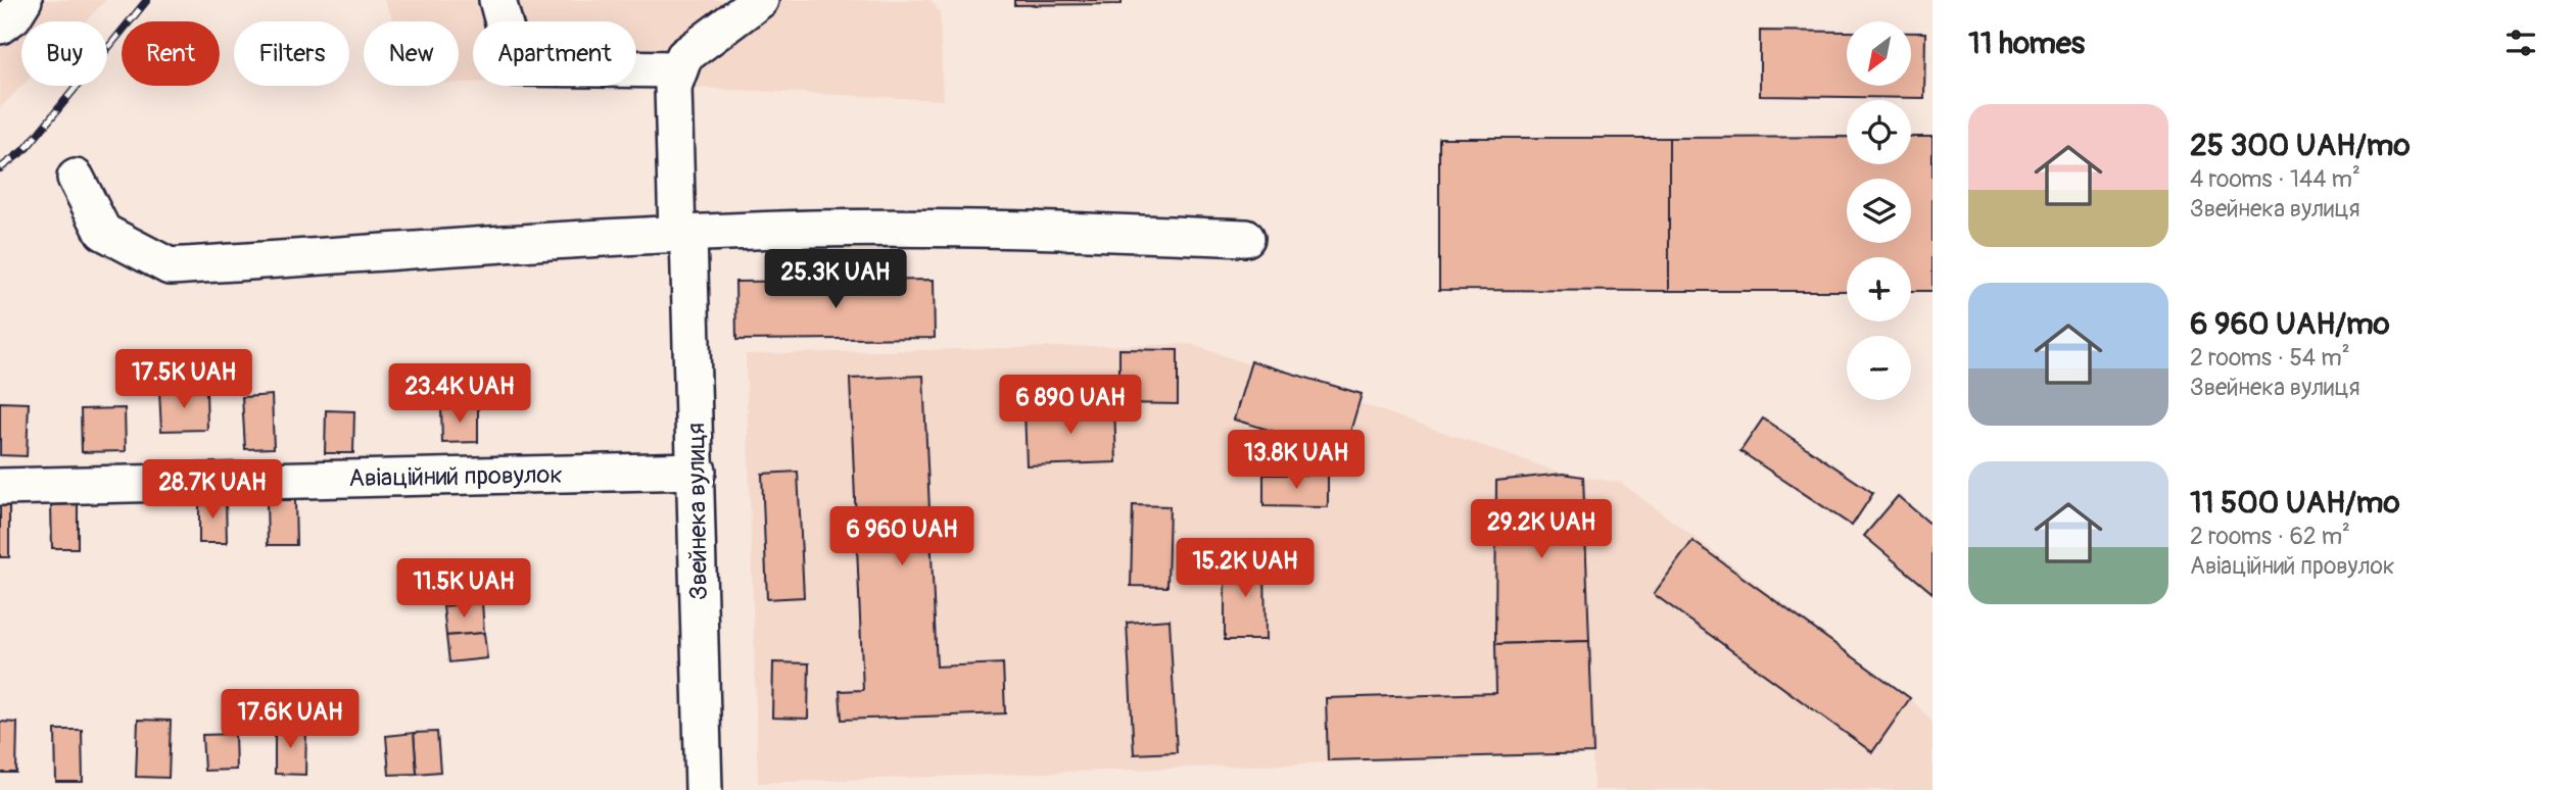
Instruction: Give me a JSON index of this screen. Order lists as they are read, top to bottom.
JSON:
{
  "streets": {
    "street": ["Авіаційний провулок", "Звейнека вулиця"]
  },
  "crossings": [
    ["Авіаційний провулок", "Звейнека вулиця"]
  ],
  "north": "bottom left",
  "page": {
    "heading": "11 homes",
    "map_buttons": ["+", "−"],
    "chip": [
      "Buy",
      "Rent",
      "Filters",
      "New",
      "Apartment"
    ],
    "list": [
      {
        "name": "25 300 UAH/mo",
        "note": "4 rooms · 144 m² · Звейнека вулиця"
      },
      {
        "name": "6 960 UAH/mo",
        "note": "2 rooms · 54 m² · Звейнека вулиця"
      },
      {
        "name": "11 500 UAH/mo",
        "note": "2 rooms · 62 m² · Авіаційний провулок"
      }
    ],
    "price": [
      "25.3K UAH",
      "17.5K UAH",
      "23.4K UAH",
      "6 890 UAH",
      "13.8K UAH",
      "28.7K UAH",
      "29.2K UAH",
      "6 960 UAH",
      "15.2K UAH",
      "11.5K UAH",
      "17.6K UAH"
    ]
  }
}
